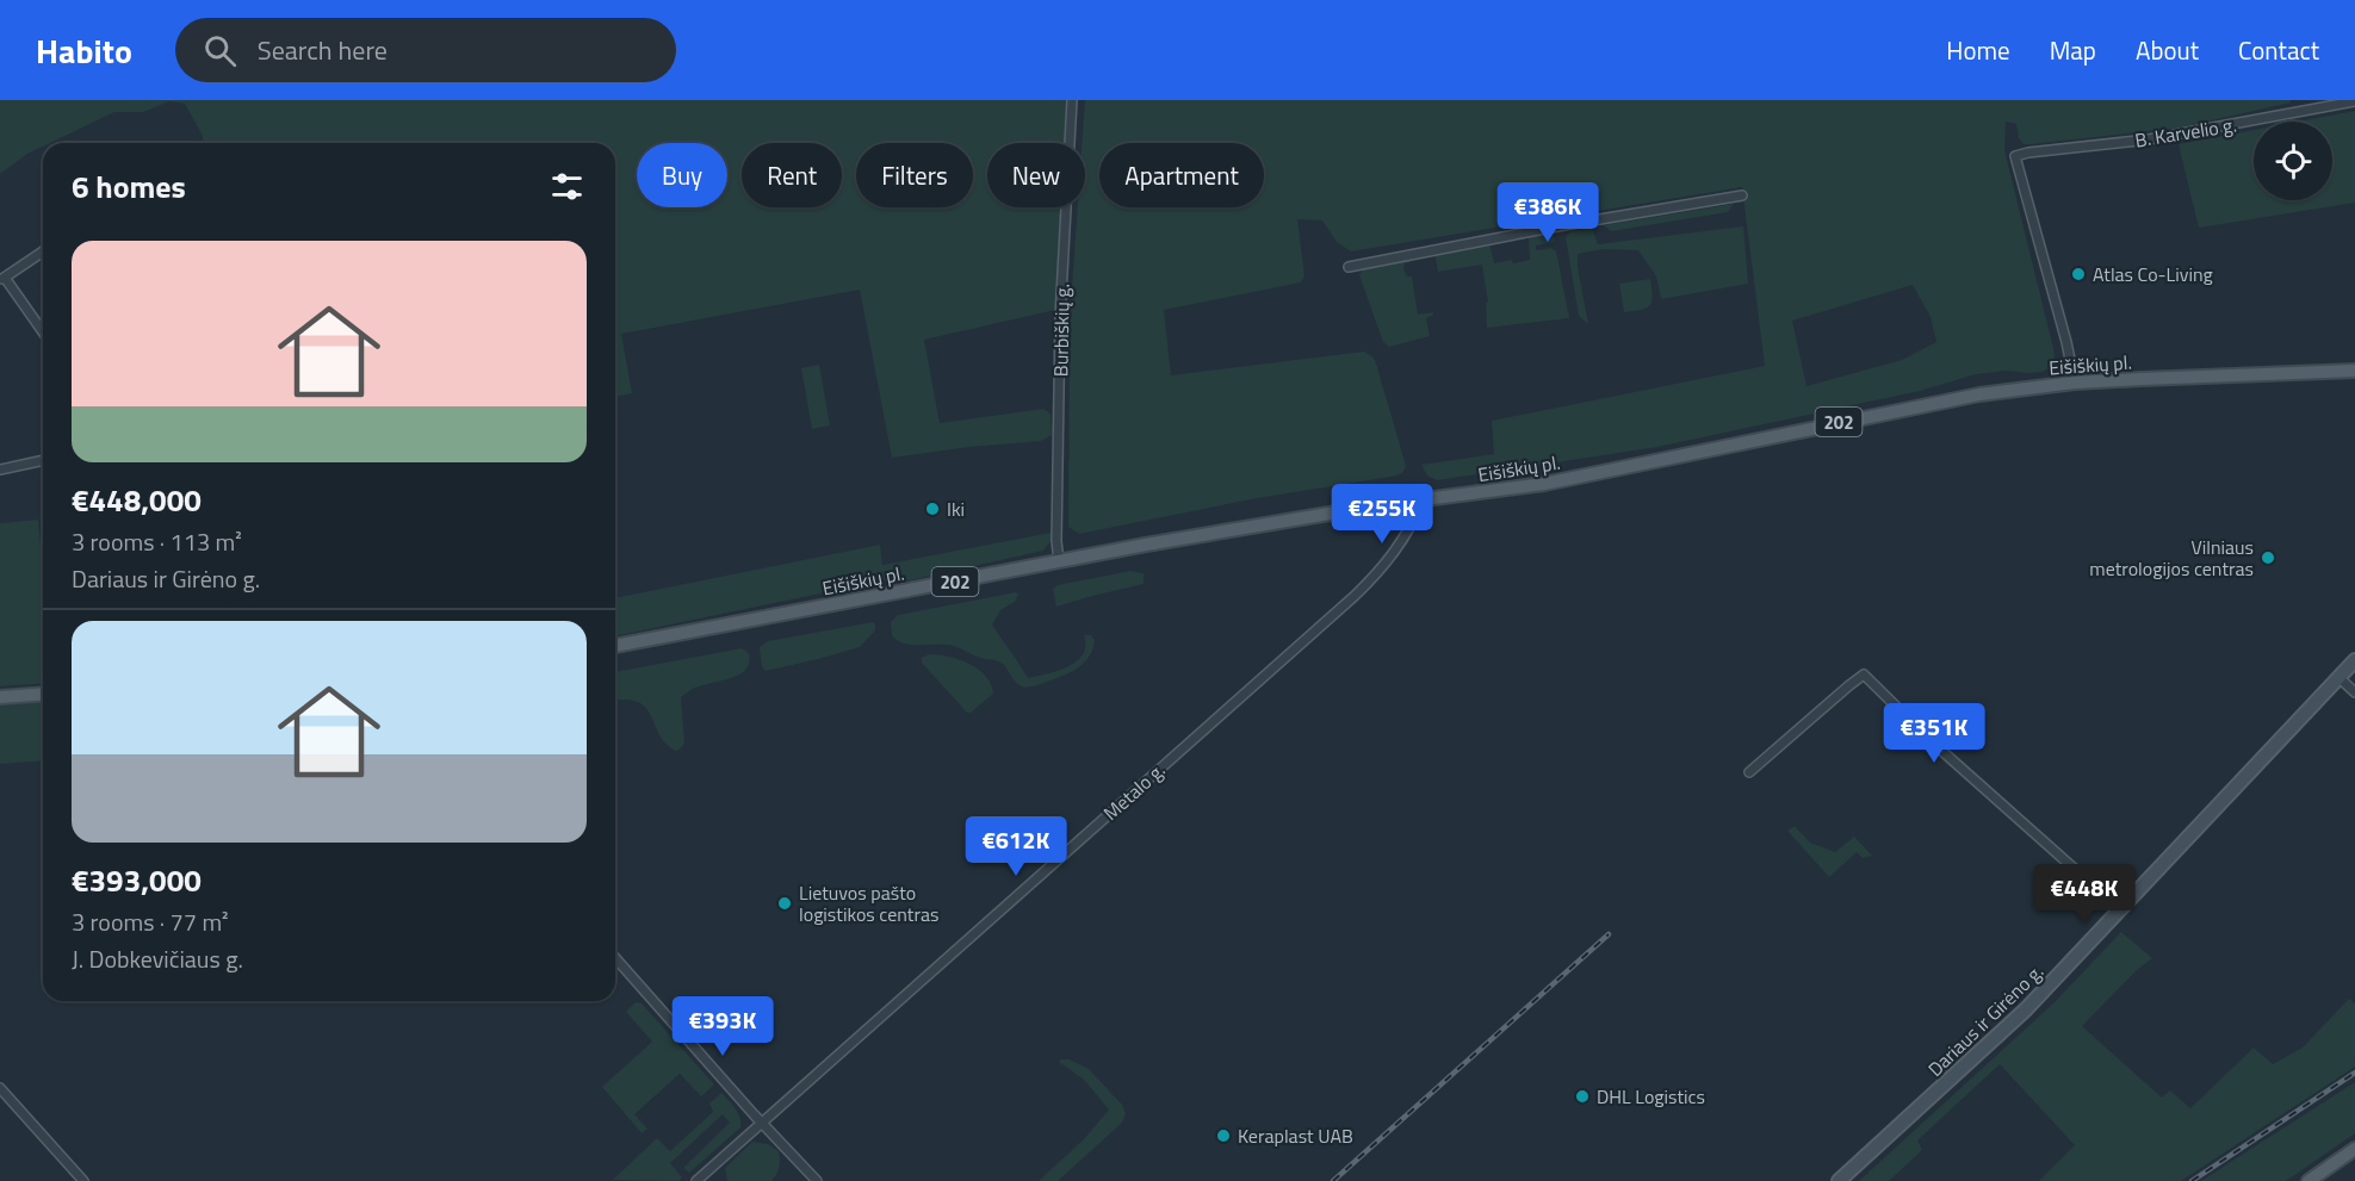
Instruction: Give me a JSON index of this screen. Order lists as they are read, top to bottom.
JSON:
{
  "streets": {
    "main road": ["Eišiškių pl.", "202", "Dariaus ir Girėno g."],
    "street": ["B. Karvelio g.", "Burbiškių g.", "Metalo g."]
  },
  "crossings": [
    ["B. Karvelio g.", "Eišiškių pl."],
    ["Burbiškių g.", "Eišiškių pl."],
    ["Eišiškių pl.", "Metalo g."]
  ],
  "places": [
    "Atlas Co-Living",
    "Iki",
    "Vilniaus metrologijos centras",
    "Lietuvos pašto logistikos centras",
    "DHL Logistics",
    "Keraplast UAB"
  ],
  "page": {
    "header": "Habito",
    "search": "Search here",
    "nav": [
      "Home",
      "Map",
      "About",
      "Contact"
    ],
    "chip": [
      "Buy",
      "Rent",
      "Filters",
      "New",
      "Apartment"
    ],
    "heading": "6 homes",
    "price": [
      "€386K",
      "€255K",
      "€351K",
      "€612K",
      "€448K",
      "€393K"
    ],
    "list": [
      {
        "name": "€448,000",
        "note": "3 rooms · 113 m² · Dariaus ir Girėno g."
      },
      {
        "name": "€393,000",
        "note": "3 rooms · 77 m² · J. Dobkevičiaus g."
      }
    ]
  }
}
